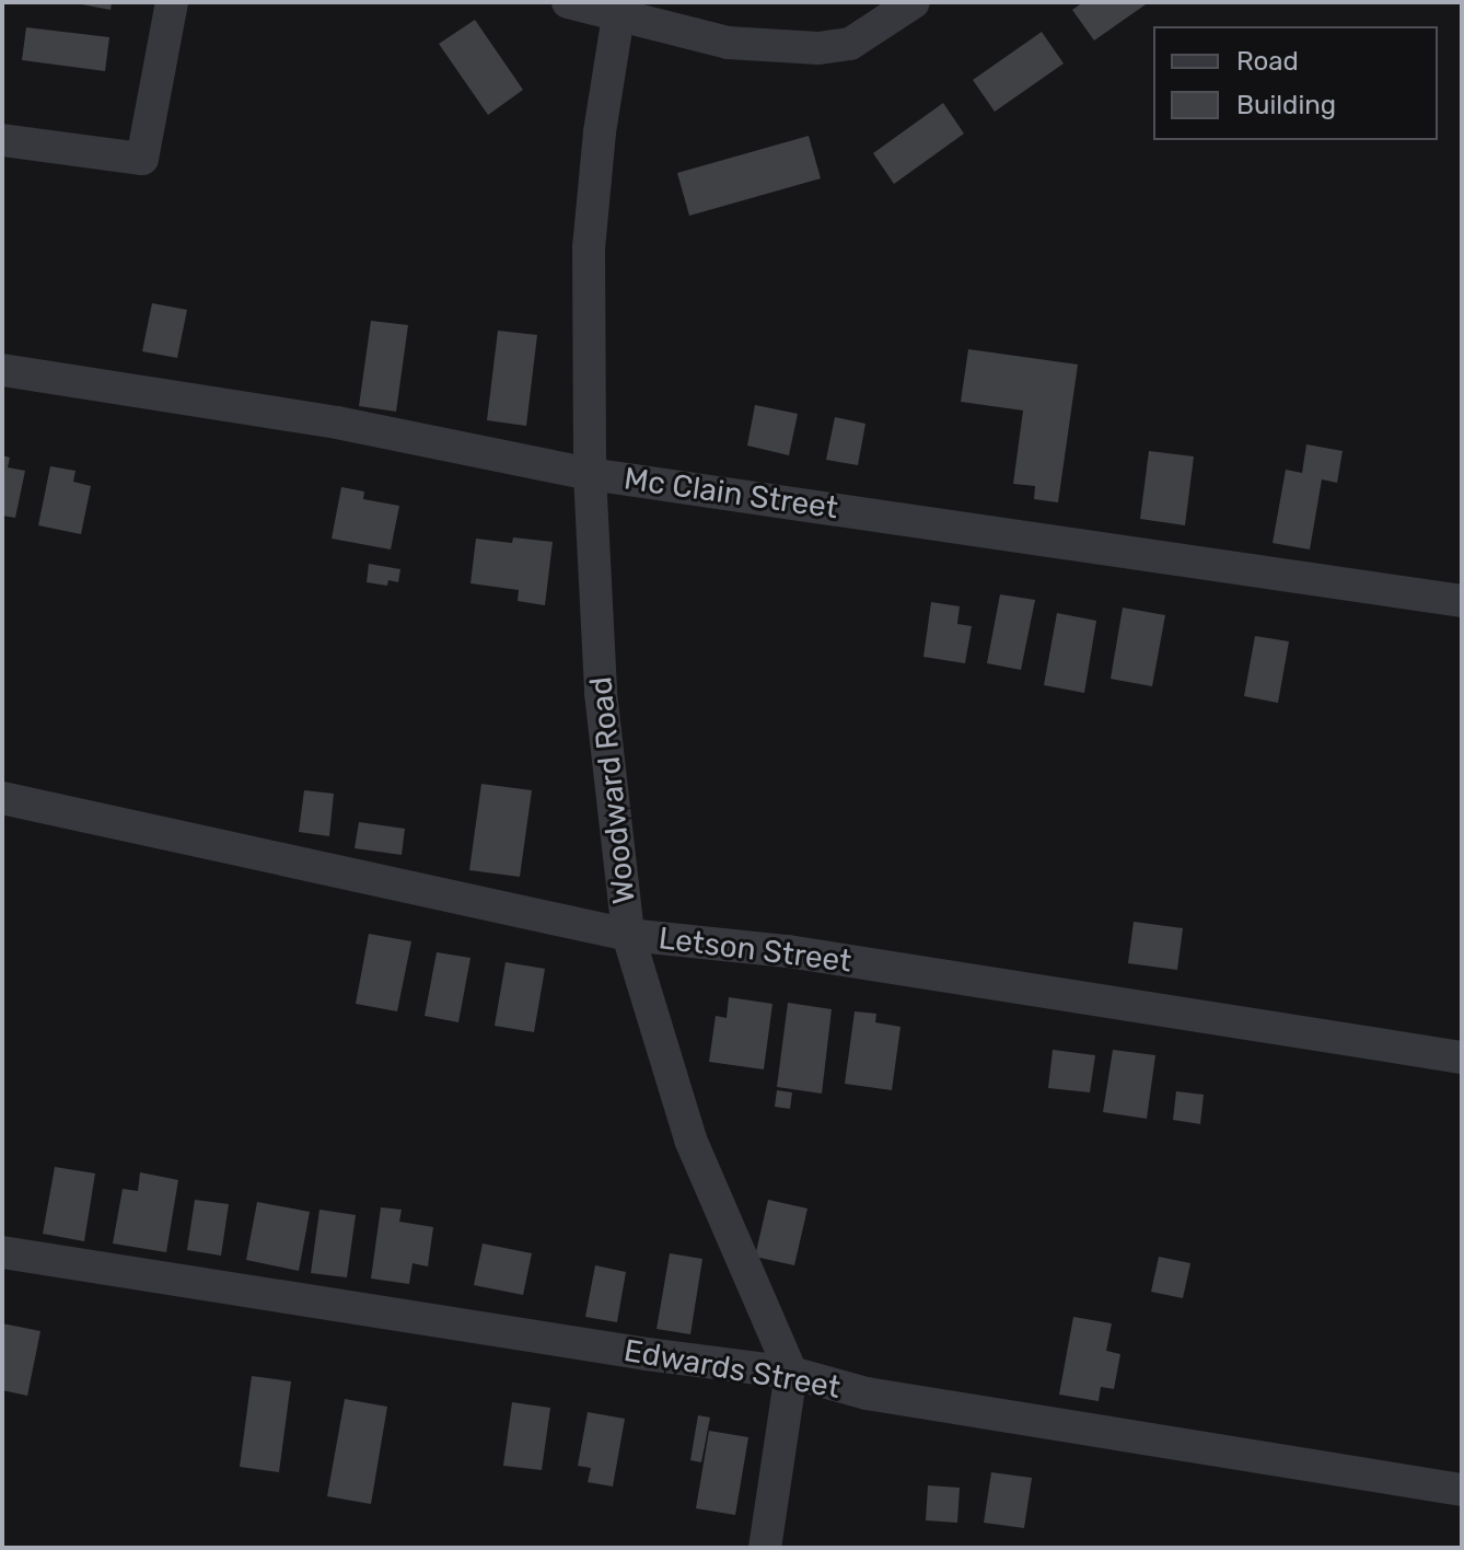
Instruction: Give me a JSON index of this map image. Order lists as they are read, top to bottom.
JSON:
{
  "streets": {
    "street": [
      "Mc Clain Street",
      "Woodward Road",
      "Letson Street",
      "Edwards Street"
    ]
  },
  "crossings": [
    ["Mc Clain Street", "Woodward Road"],
    ["Woodward Road", "Letson Street"],
    ["Woodward Road", "Edwards Street"]
  ],
  "legend": ["Road", "Building"]
}
